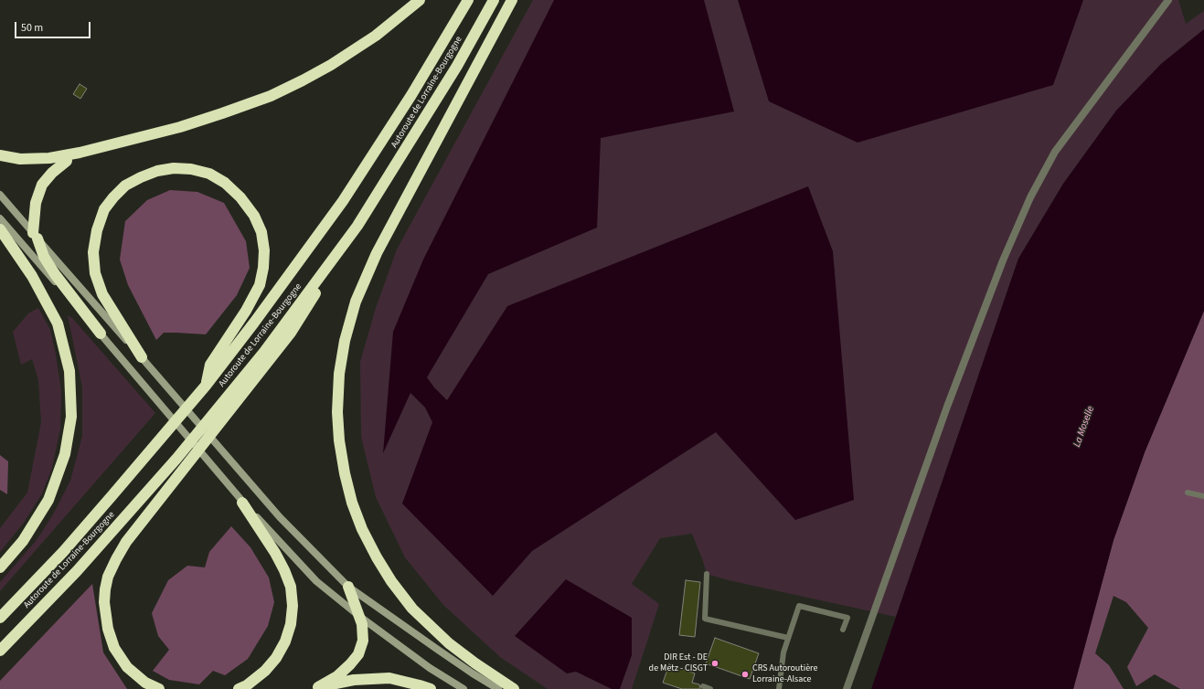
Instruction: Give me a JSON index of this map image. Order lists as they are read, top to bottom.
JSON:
{
  "streets": {
    "highway": ["Autoroute de Lorraine-Bourgogne"]
  },
  "water": ["La Moselle"],
  "places": ["DIR Est - DE de Metz - CISGT", "CRS Autoroutière Lorraine-Alsace"],
  "scale_bar": "50 m"
}
